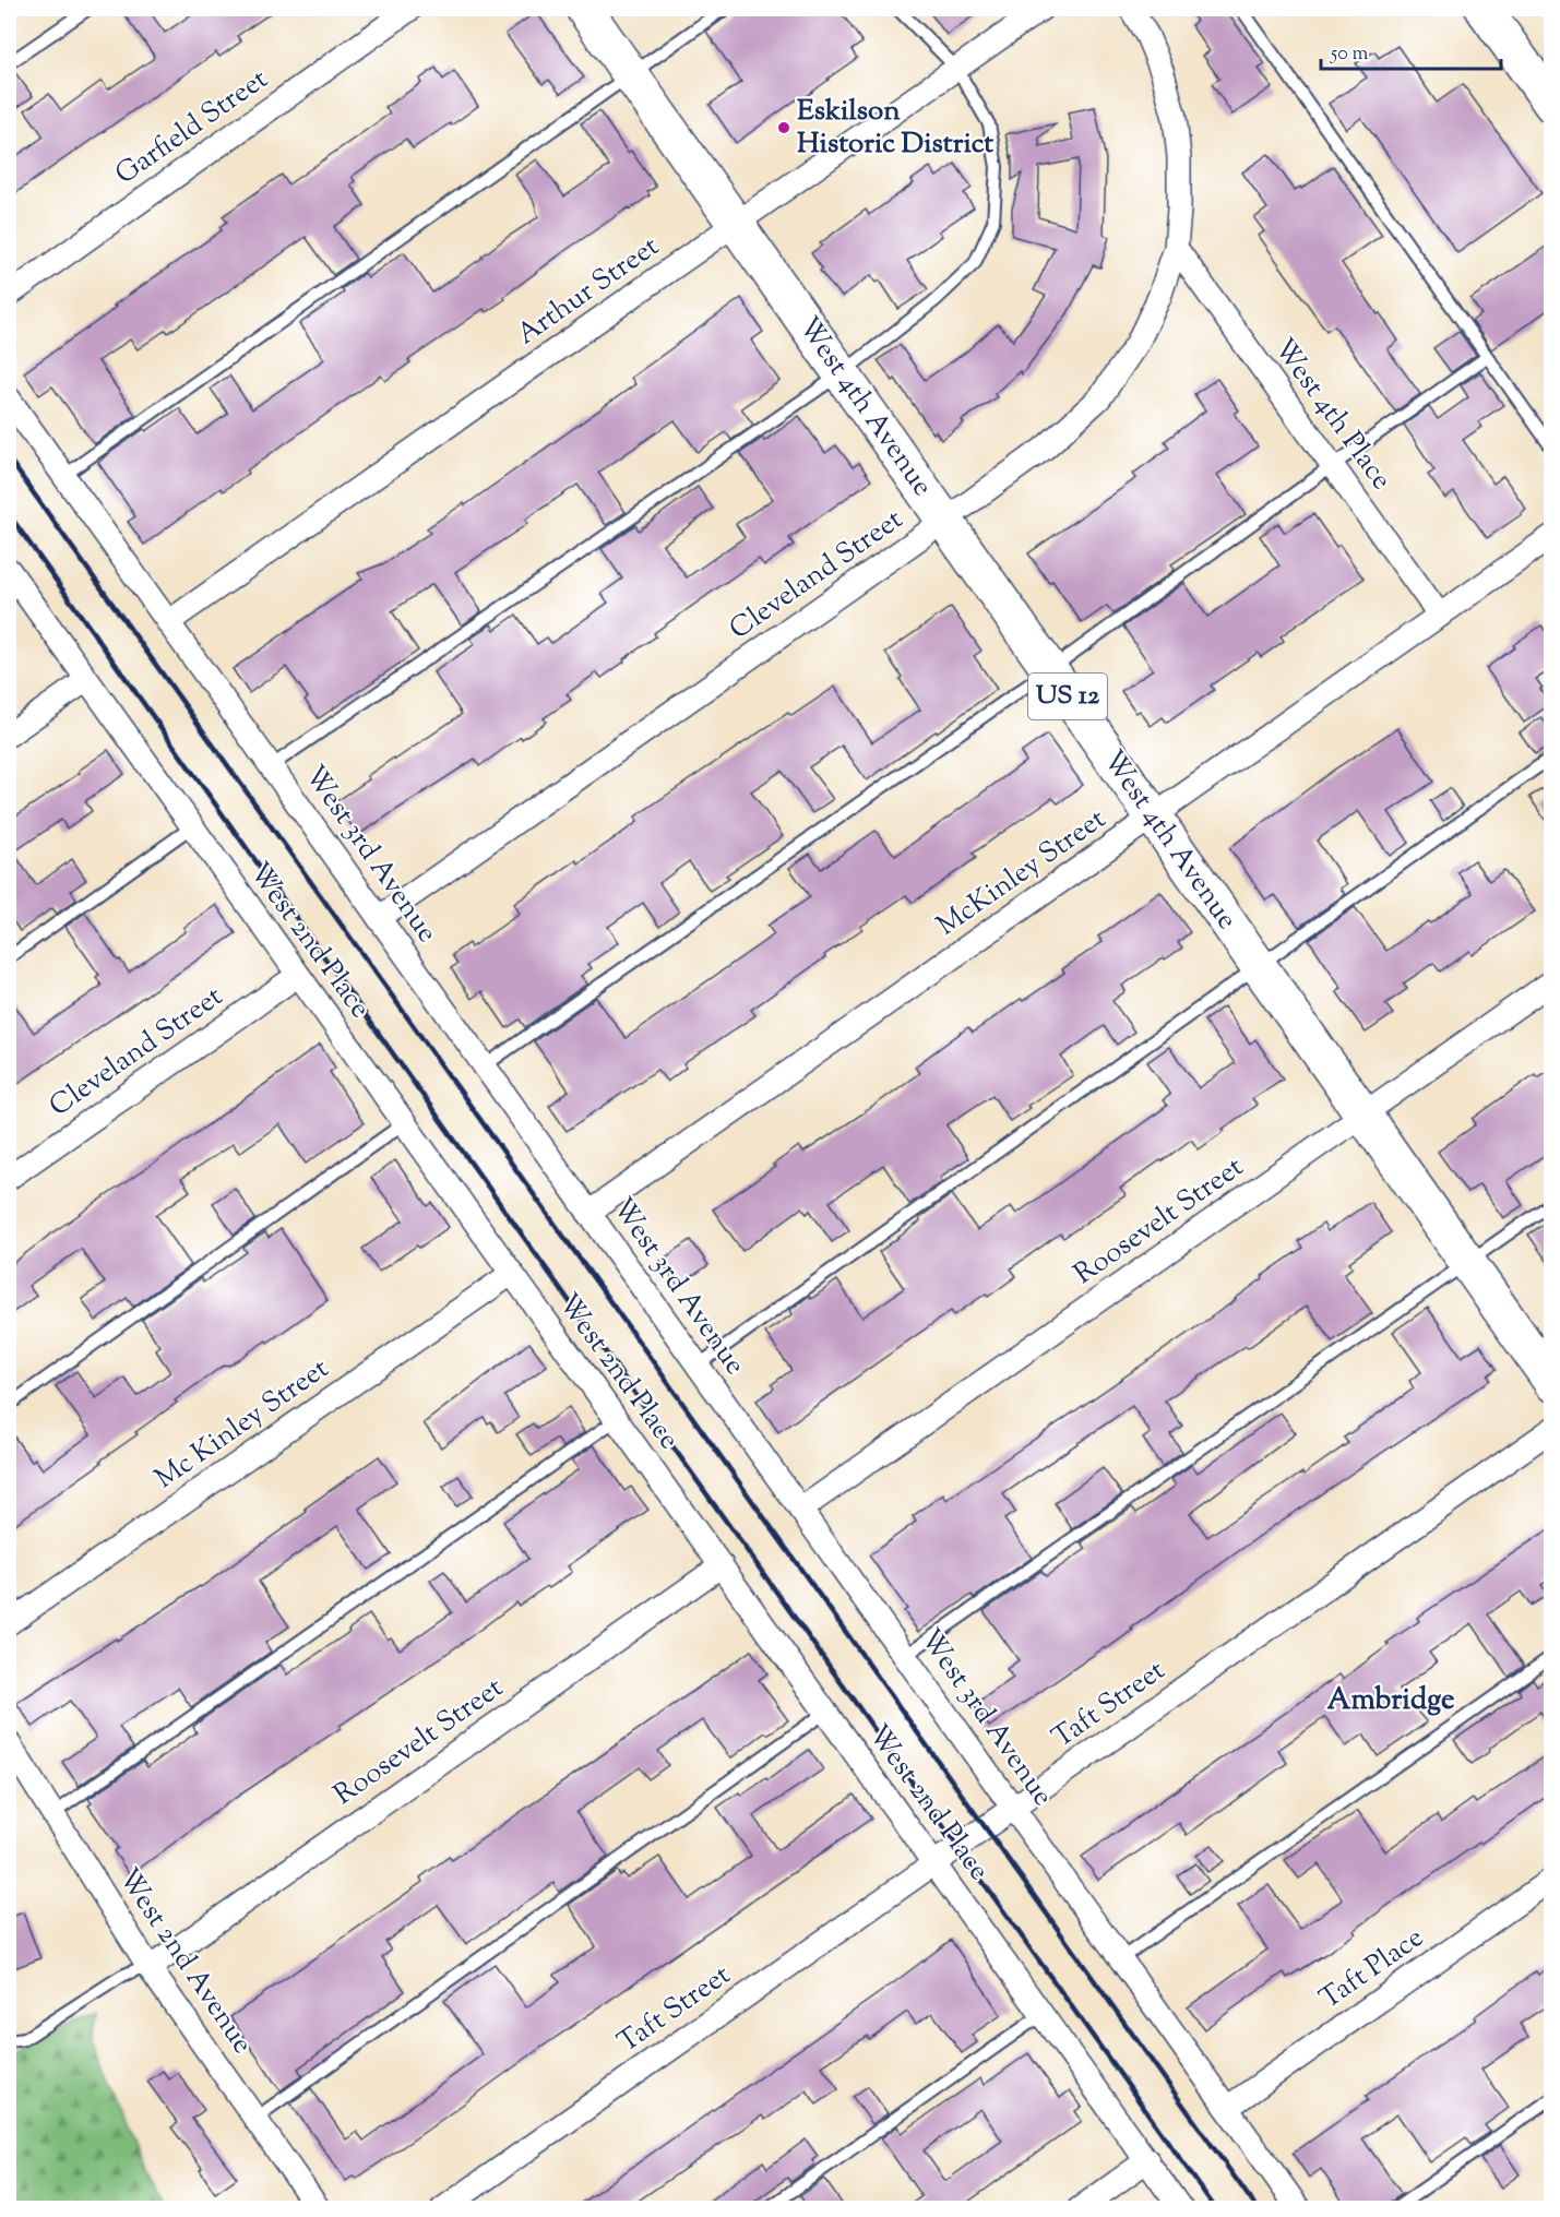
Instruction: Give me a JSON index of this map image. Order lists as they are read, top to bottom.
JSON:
{
  "streets": {
    "main road": ["West 4th Avenue", "US 12"],
    "street": [
      "Garfield Street",
      "Arthur Street",
      "West 4th Place",
      "Cleveland Street",
      "West 3rd Avenue",
      "McKinley Street",
      "West 2nd Place",
      "Roosevelt Street",
      "Mc Kinley Street",
      "Taft Street",
      "West 2nd Avenue",
      "Taft Place"
    ]
  },
  "crossings": [
    ["Arthur Street", "West 4th Avenue"],
    ["Arthur Street", "West 3rd Avenue"],
    ["West 4th Avenue", "Cleveland Street"],
    ["West 4th Avenue", "McKinley Street"],
    ["West 4th Avenue", "Roosevelt Street"],
    ["West 4th Place", "Cleveland Street"],
    ["West 4th Place", "McKinley Street"],
    ["Cleveland Street", "West 3rd Avenue"],
    ["Cleveland Street", "West 2nd Place"],
    ["West 3rd Avenue", "McKinley Street"],
    ["West 3rd Avenue", "Roosevelt Street"],
    ["West 3rd Avenue", "Taft Street"],
    ["West 3rd Avenue", "Taft Place"],
    ["West 2nd Place", "Roosevelt Street"],
    ["West 2nd Place", "Mc Kinley Street"],
    ["West 2nd Place", "Taft Street"],
    ["Roosevelt Street", "West 2nd Avenue"]
  ],
  "districts": ["Ambridge"],
  "places": ["Eskilson Historic District"],
  "scale_bar": "50 m"
}
